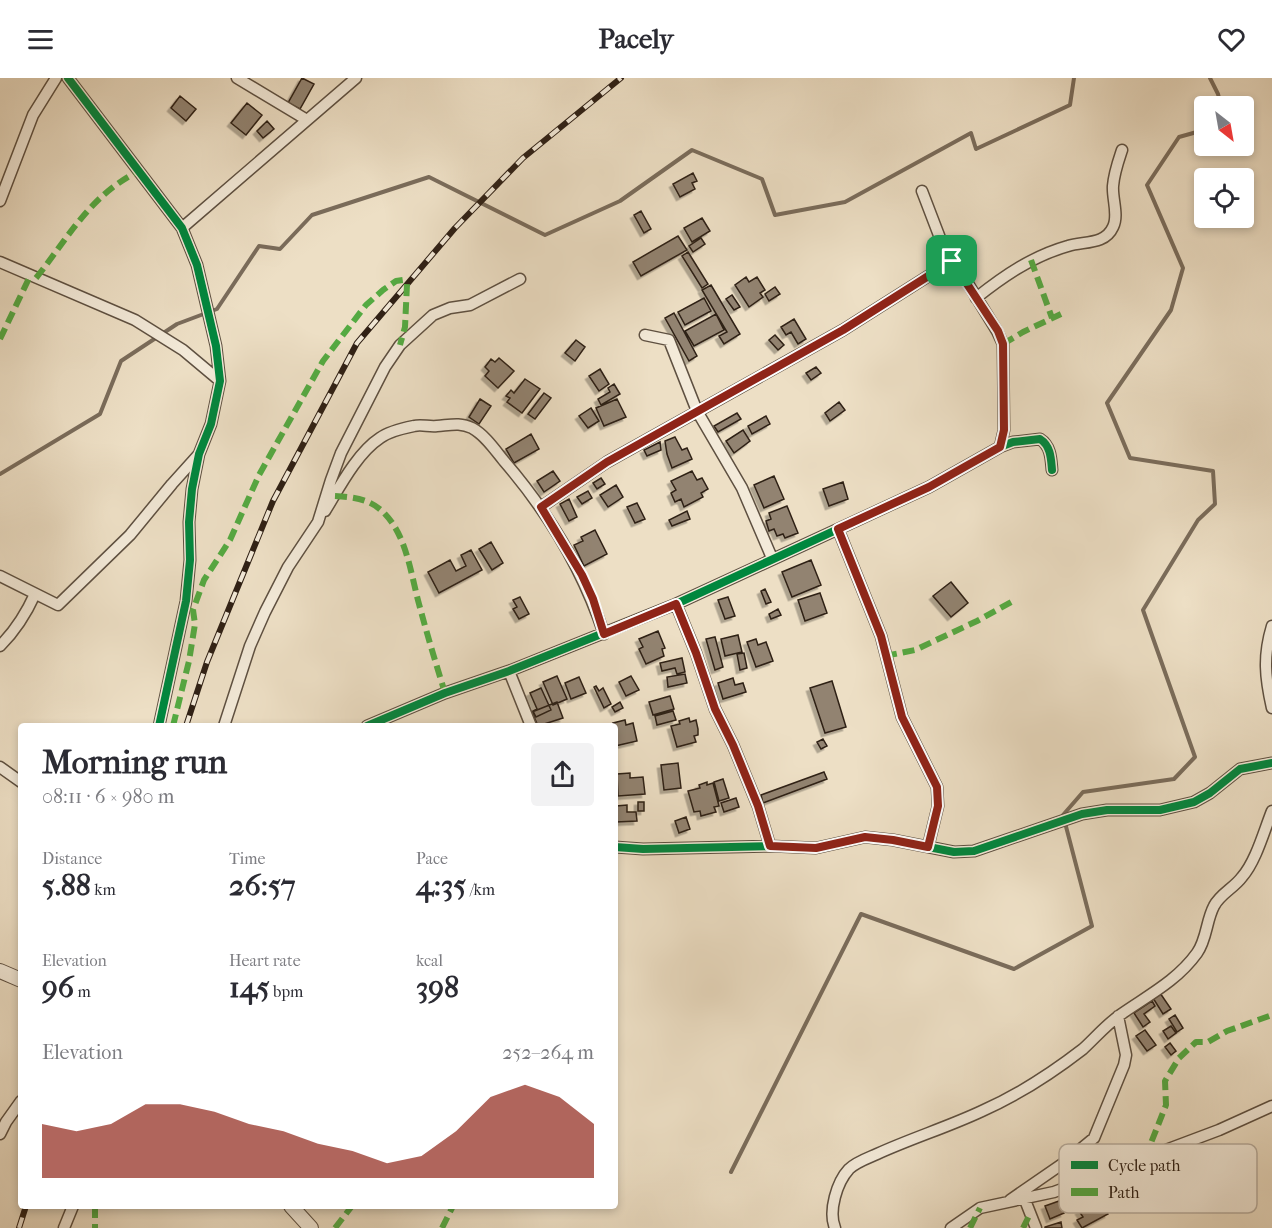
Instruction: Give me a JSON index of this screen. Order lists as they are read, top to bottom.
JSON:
{
  "legend": ["Cycle path", "Path"],
  "north": "bottom right",
  "page": {
    "header": "Pacely",
    "heading": ["Morning run", "08:11 · 6 × 980 m"],
    "stats": [
      ["Distance", "5.88 km"],
      ["Time", "26:57"],
      ["Pace", "4:35 /km"],
      ["Elevation", "96 m"],
      ["Heart rate", "145 bpm"],
      ["kcal", "398"]
    ],
    "chart": ["Elevation", "252–264 m"]
  }
}
